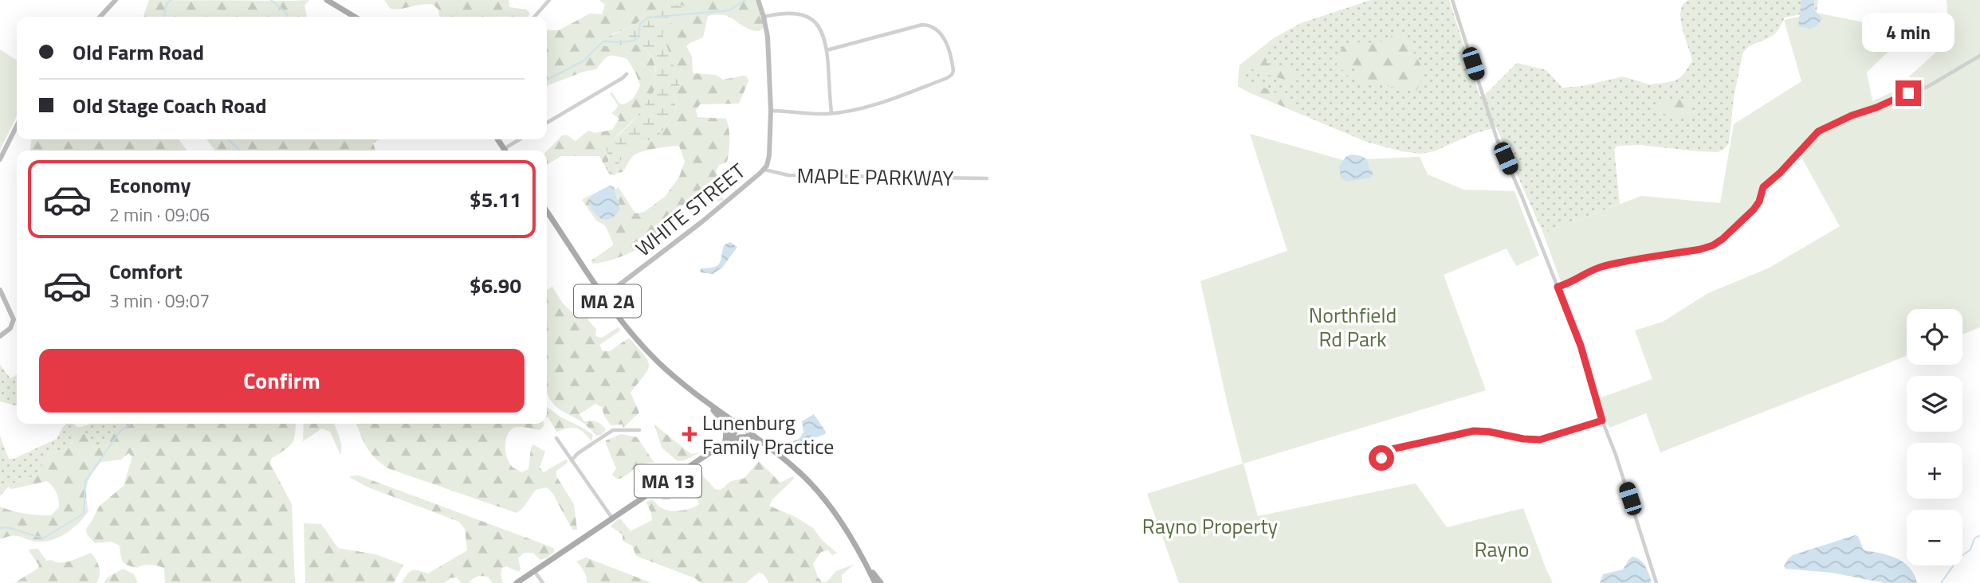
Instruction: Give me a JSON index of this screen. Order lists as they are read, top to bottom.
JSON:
{
  "streets": {
    "main road": ["MA 2A", "MA 13"],
    "street": ["MAPLE PARKWAY", "WHITE STREET"]
  },
  "crossings": [
    ["MAPLE PARKWAY", "WHITE STREET"],
    ["WHITE STREET", "MA 2A"],
    ["MA 2A", "MA 13"]
  ],
  "parks": ["Northfield Rd Park", "Rayno Property", "Rayno"],
  "places": {
    "health": ["Lunenburg Family Practice"]
  },
  "page": {
    "bubble": "4 min",
    "banner": ["Old Farm Road", "Old Stage Coach Road"],
    "list": [
      {
        "name": "Economy",
        "note": "2 min · 09:06",
        "value": "$5.11"
      },
      {
        "name": "Comfort",
        "note": "3 min · 09:07",
        "value": "$6.90"
      }
    ],
    "map_buttons": ["+", "−"],
    "buttons": "Confirm"
  }
}
